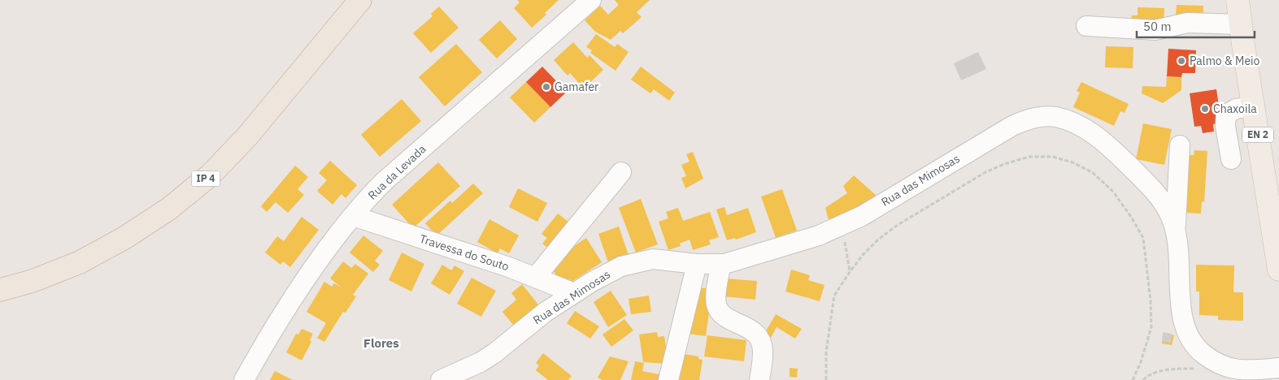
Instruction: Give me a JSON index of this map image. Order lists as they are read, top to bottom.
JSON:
{
  "streets": {
    "highway": ["IP 4"],
    "main road": ["EN 2"],
    "street": ["Rua da Levada", "Rua das Mimosas", "Travessa do Souto"]
  },
  "crossings": [
    ["Rua da Levada", "Travessa do Souto"],
    ["Rua das Mimosas", "Travessa do Souto"]
  ],
  "districts": ["Flores"],
  "places": ["Palmo & Meio", "Gamafer", "Chaxoila"],
  "scale_bar": "50 m"
}
